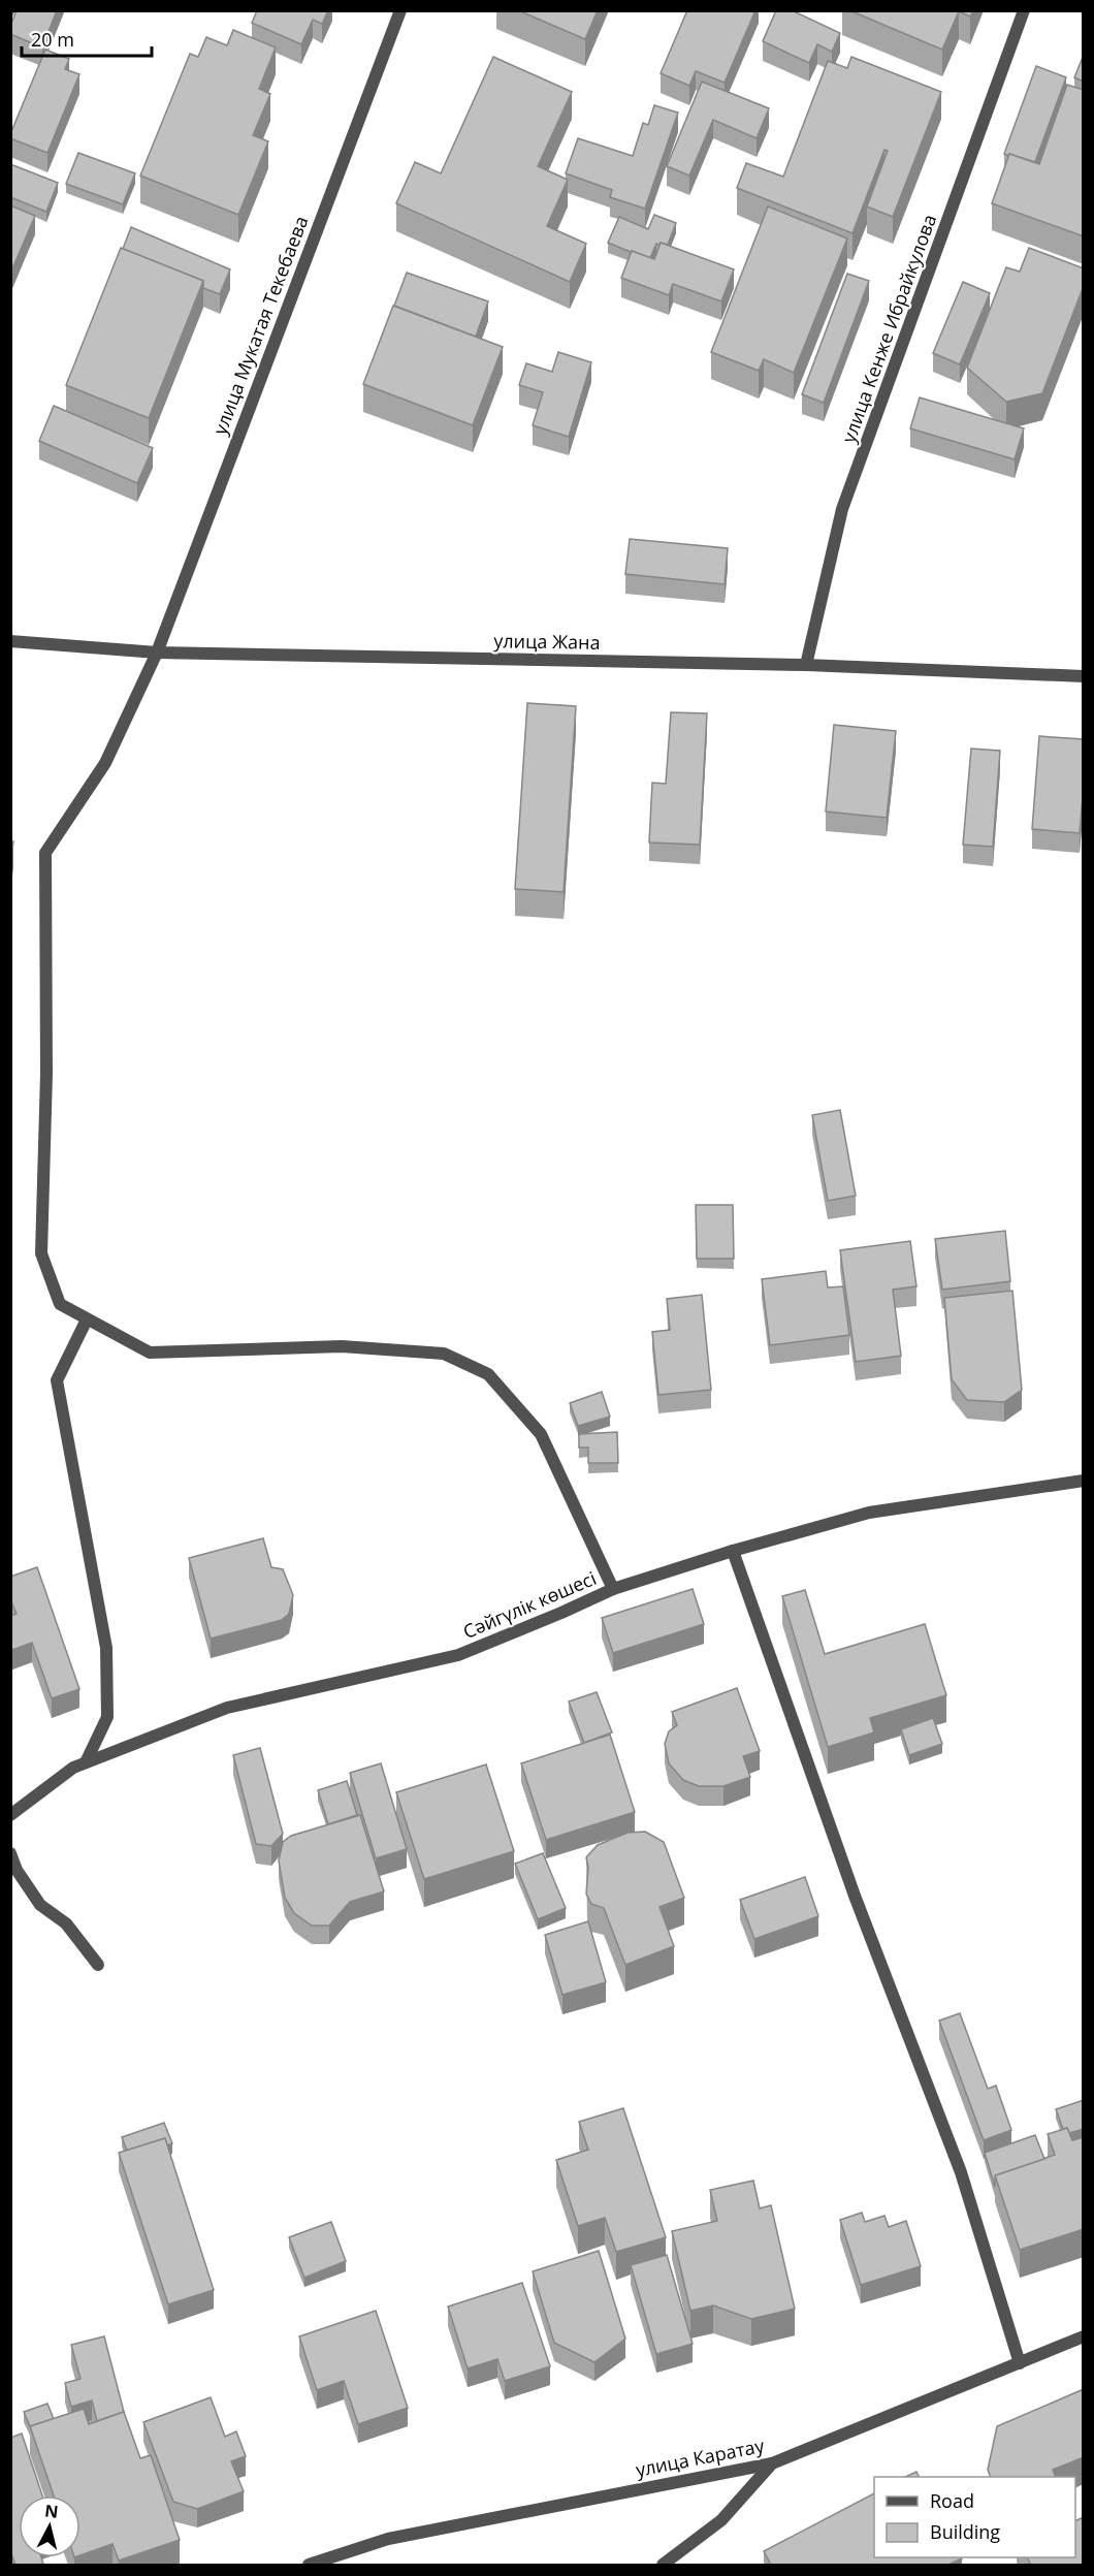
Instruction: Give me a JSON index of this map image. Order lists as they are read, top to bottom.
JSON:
{
  "streets": {
    "street": [
      "улица Мукатая Текебаева",
      "улица Кенже Ибрайкулова",
      "улица Жана",
      "Сәйгүлік көшесі",
      "улица Каратау"
    ]
  },
  "crossings": [
    ["улица Мукатая Текебаева", "улица Жана"],
    ["улица Мукатая Текебаева", "Сәйгүлік көшесі"],
    ["улица Кенже Ибрайкулова", "улица Жана"]
  ],
  "legend": ["Road", "Building"],
  "scale_bar": "20 m",
  "north": "top"
}
